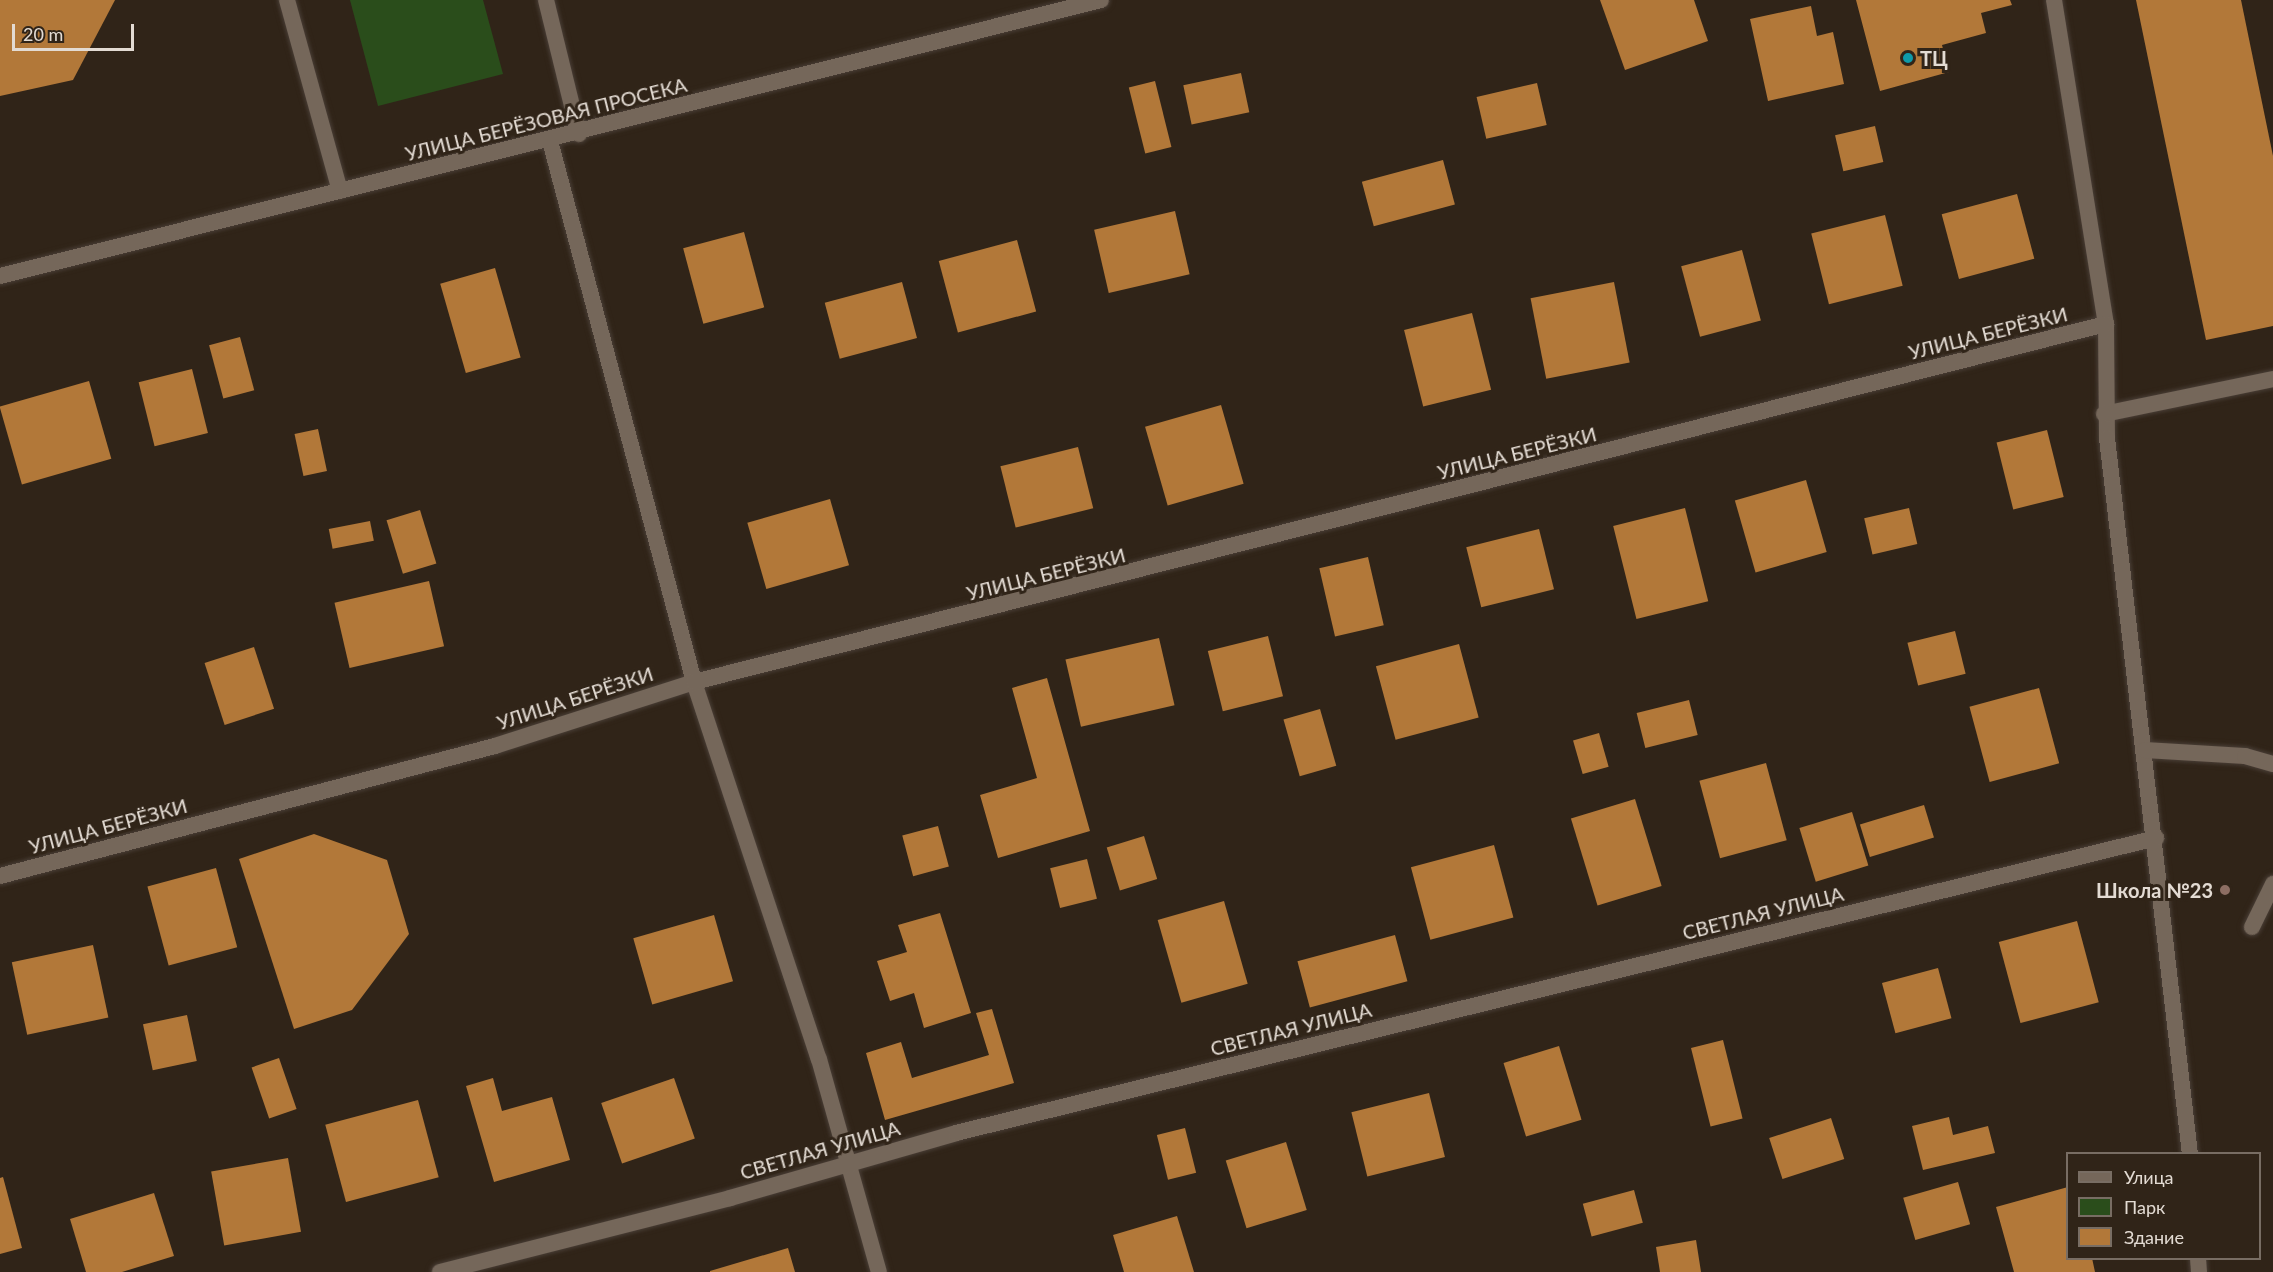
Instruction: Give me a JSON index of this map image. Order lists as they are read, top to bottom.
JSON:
{
  "streets": {
    "street": ["УЛИЦА БЕРЁЗОВАЯ ПРОСЕКА", "УЛИЦА БЕРЁЗКИ", "СВЕТЛАЯ УЛИЦА"]
  },
  "places": ["ТЦ", "Школа №23"],
  "legend": ["Улица", "Парк", "Здание"],
  "scale_bar": "20 m"
}
